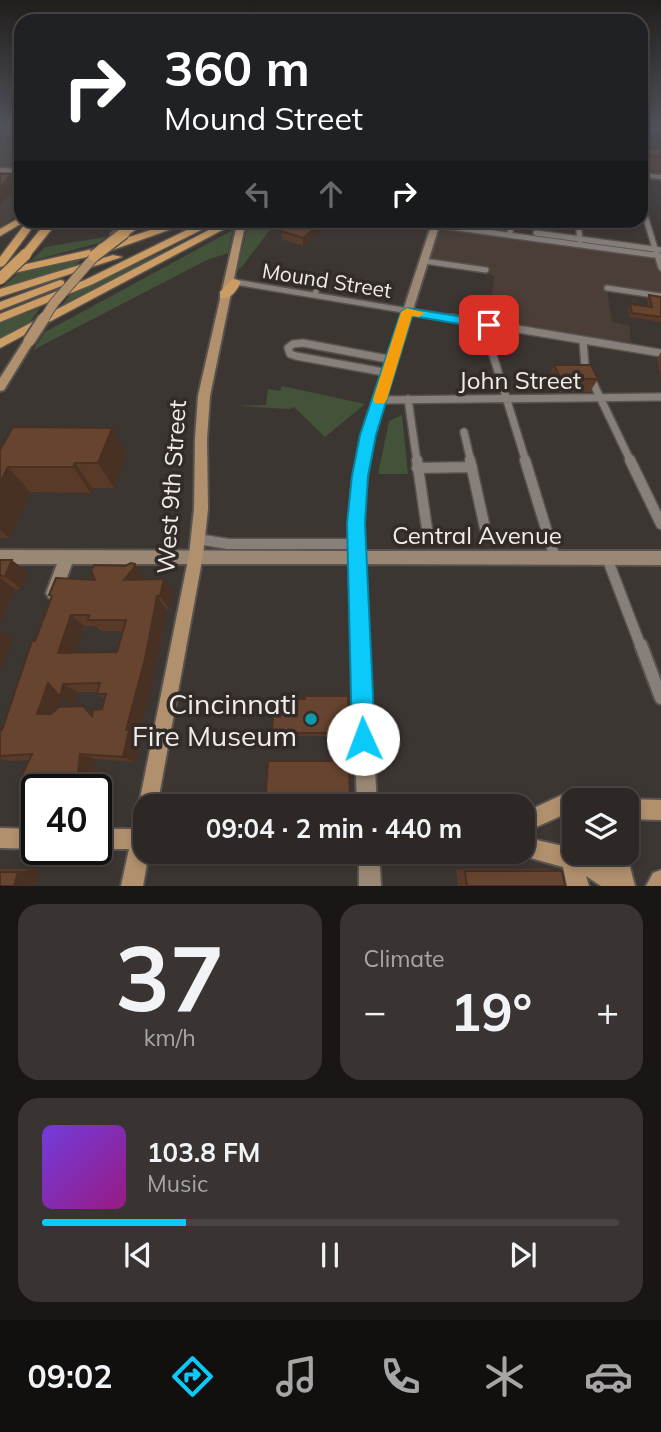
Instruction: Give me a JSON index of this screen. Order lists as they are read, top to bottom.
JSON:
{
  "streets": {
    "main road": ["West 9th Street", "Central Avenue"],
    "street": ["Mound Street", "John Street"]
  },
  "crossings": [
    ["West 9th Street", "Central Avenue"]
  ],
  "places": ["Cincinnati Fire Museum"],
  "page": {
    "turn": ["360 m", "Mound Street"],
    "limit": "40",
    "trip": "09:04 · 2 min · 440 m",
    "tile": [
      ["37", "km/h"],
      "Climate"
    ],
    "heat": ["−", "19°", "+"],
    "song": ["103.8 FM", "Music"],
    "tabs": "09:02"
  }
}
